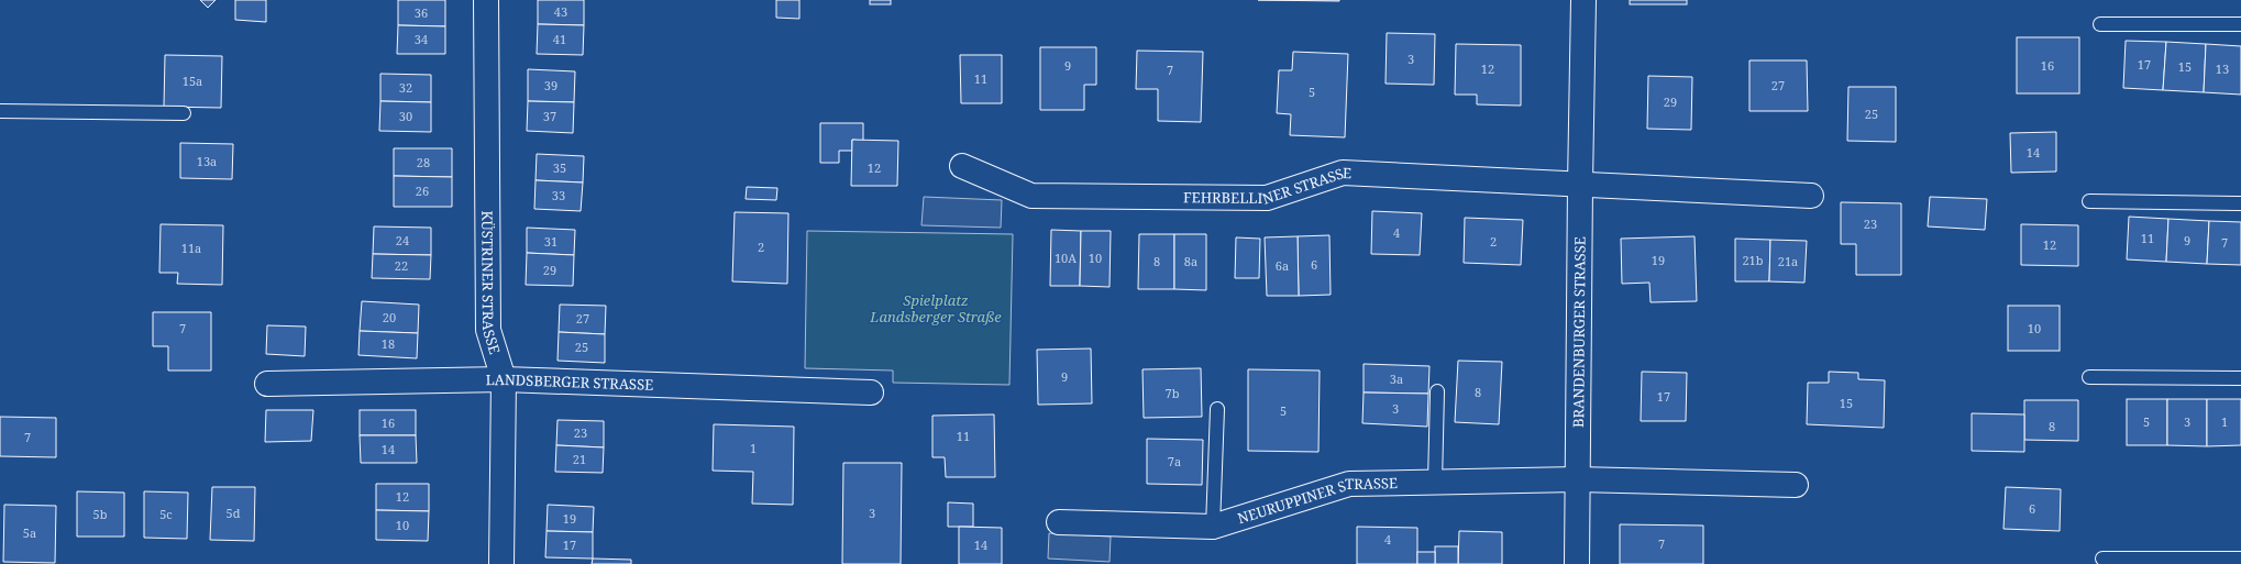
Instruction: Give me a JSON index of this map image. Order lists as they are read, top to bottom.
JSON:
{
  "streets": {
    "street": [
      "FEHRBELLINER STRASSE",
      "KÜSTRINER STRASSE",
      "BRANDENBURGER STRASSE",
      "LANDSBERGER STRASSE",
      "NEURUPPINER STRASSE"
    ]
  },
  "crossings": [
    ["FEHRBELLINER STRASSE", "BRANDENBURGER STRASSE"],
    ["KÜSTRINER STRASSE", "LANDSBERGER STRASSE"],
    ["BRANDENBURGER STRASSE", "NEURUPPINER STRASSE"]
  ],
  "parks": ["Spielplatz Landsberger Straße"],
  "house_numbers": [
    "43",
    "36",
    "34",
    "41",
    "3",
    "17",
    "9",
    "16",
    "15",
    "12",
    "13",
    "7",
    "11",
    "15a",
    "39",
    "27",
    "32",
    "5",
    "29",
    "25",
    "30",
    "37",
    "14",
    "13a",
    "28",
    "35",
    "12",
    "26",
    "33",
    "23",
    "4",
    "11",
    "24",
    "9",
    "31",
    "2",
    "7",
    "12",
    "2",
    "11a",
    "10A",
    "10",
    "19",
    "21b",
    "8",
    "8a",
    "21a",
    "6",
    "22",
    "6a",
    "29",
    "20",
    "27",
    "7",
    "10",
    "18",
    "25",
    "9",
    "3a",
    "8",
    "7b",
    "17",
    "15",
    "3",
    "5",
    "5",
    "3",
    "1",
    "16",
    "8",
    "23",
    "11",
    "7",
    "1",
    "14",
    "21",
    "7a",
    "12",
    "6",
    "5d",
    "3",
    "5b",
    "5c",
    "19",
    "10",
    "5a",
    "4",
    "7",
    "17",
    "14"
  ]
}
